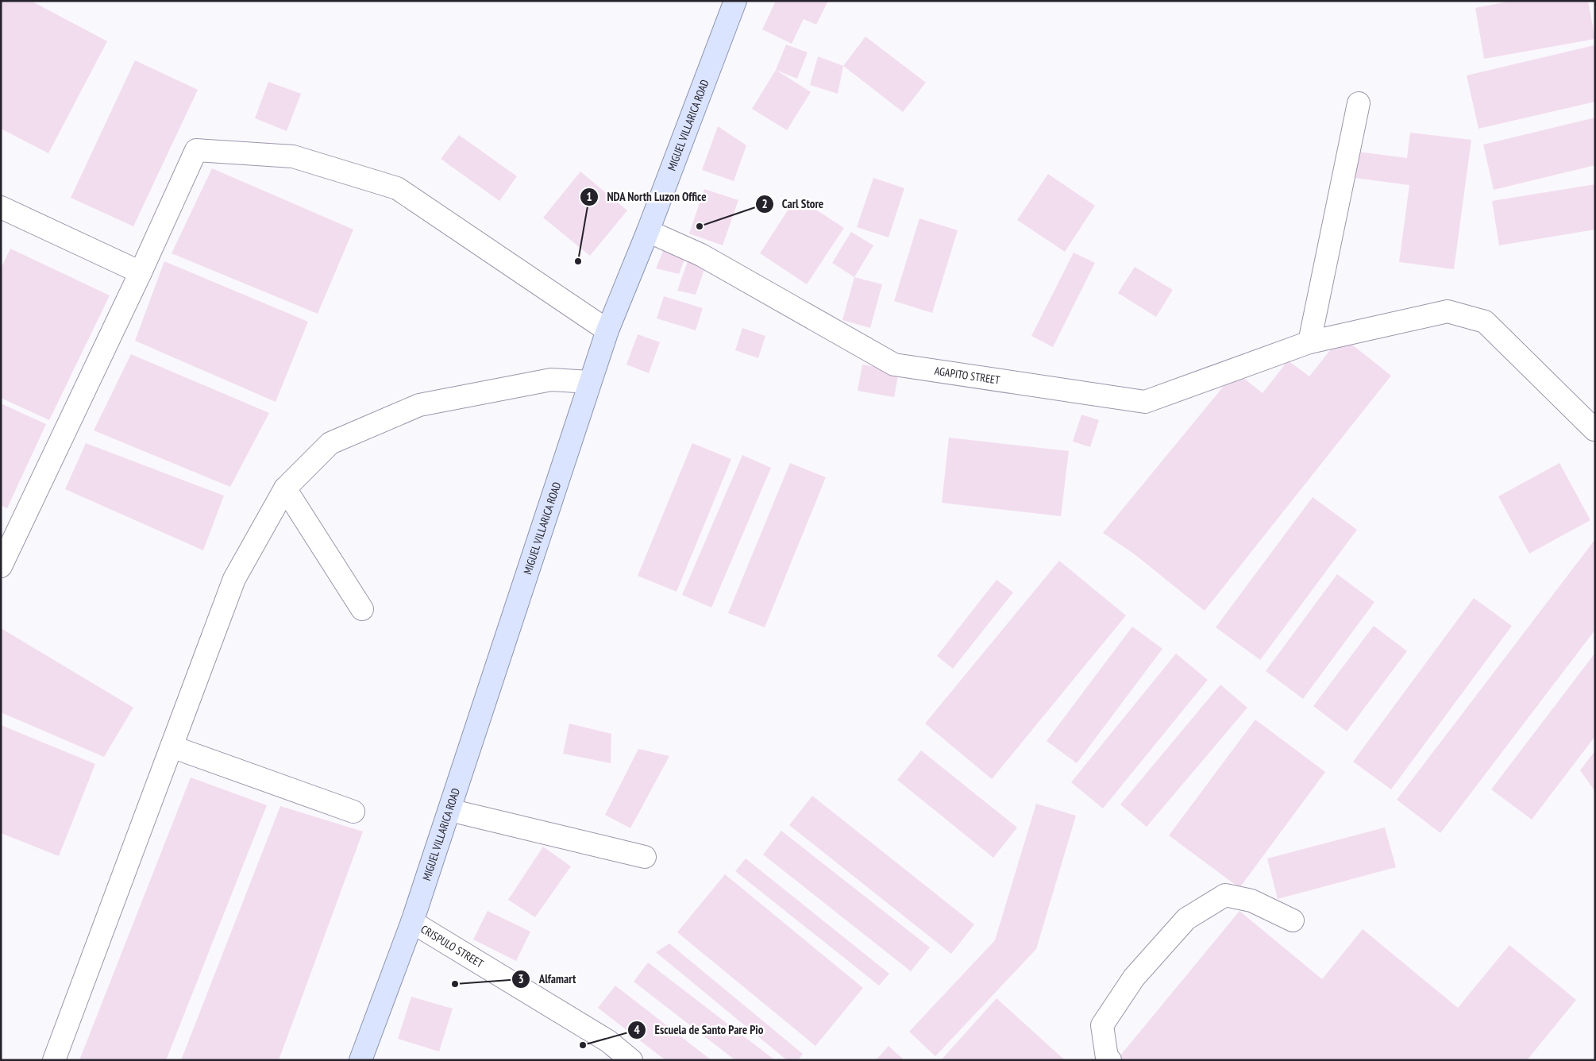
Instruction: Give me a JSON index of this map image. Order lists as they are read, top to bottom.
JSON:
{
  "streets": {
    "main road": ["MIGUEL VILLARICA ROAD"],
    "street": ["AGAPITO STREET", "CRISPULO STREET"]
  },
  "crossings": [
    ["MIGUEL VILLARICA ROAD", "AGAPITO STREET"],
    ["MIGUEL VILLARICA ROAD", "CRISPULO STREET"]
  ],
  "places": [
    "Carl Store",
    "NDA North Luzon Office",
    "Alfamart",
    "Escuela de Santo Pare Pio"
  ]
}
